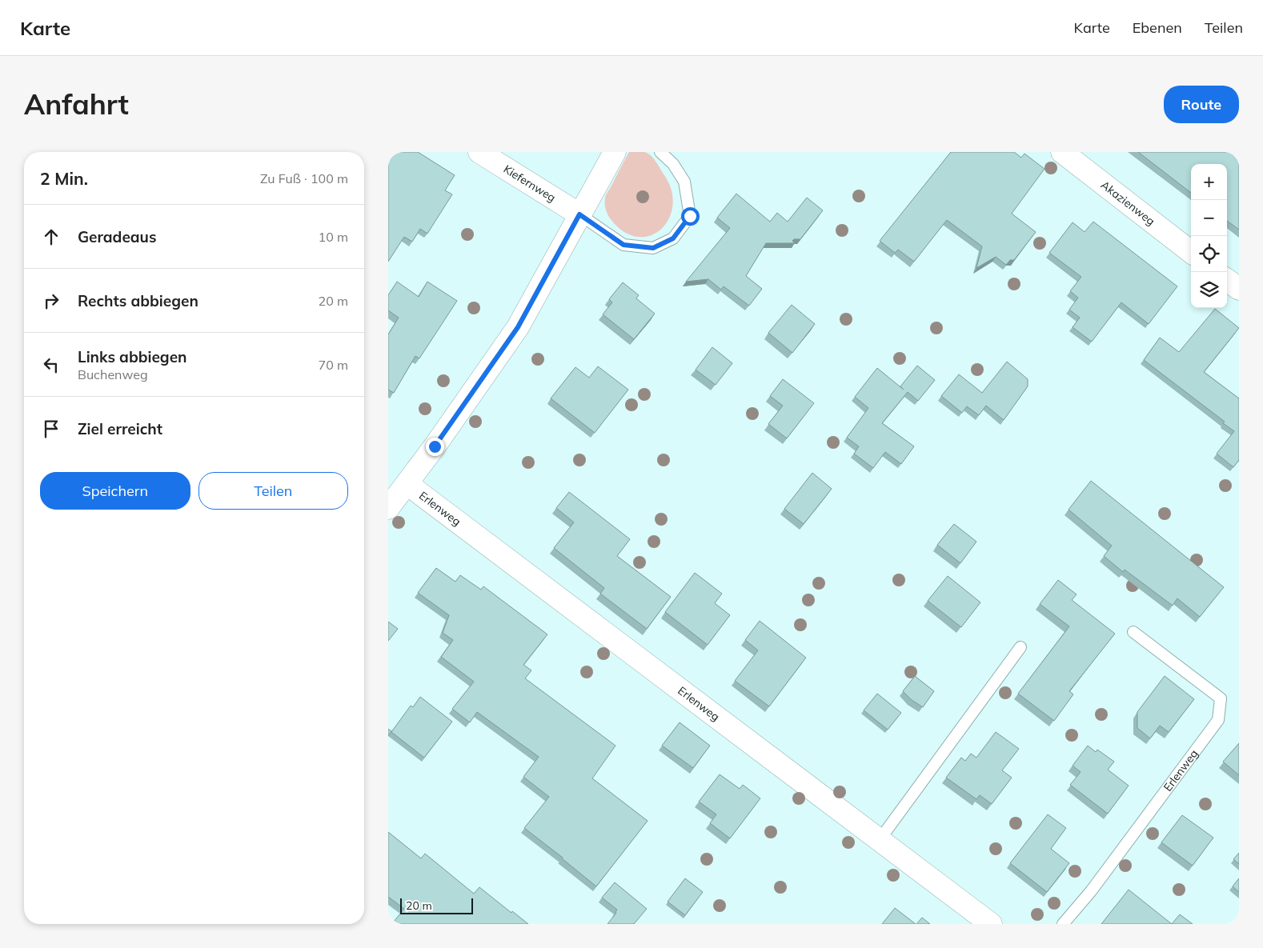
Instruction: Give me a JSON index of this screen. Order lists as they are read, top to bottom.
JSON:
{
  "streets": {
    "street": ["Kiefernweg", "Akazienweg", "Erlenweg"]
  },
  "scale_bar": "20 m",
  "page": {
    "header": "Karte",
    "nav": ["Karte", "Ebenen", "Teilen"],
    "buttons": [
      "Route",
      ["Speichern", "Teilen"]
    ],
    "title": "Anfahrt",
    "heading": ["2 Min.", "Zu Fuß · 100 m"],
    "map_buttons": ["+", "−"],
    "list": [
      ["Geradeaus", "10 m"],
      ["Rechts abbiegen", "20 m"],
      ["Links abbiegen", "Buchenweg", "70 m"],
      "Ziel erreicht"
    ],
    "scale": "20 m"
  }
}
